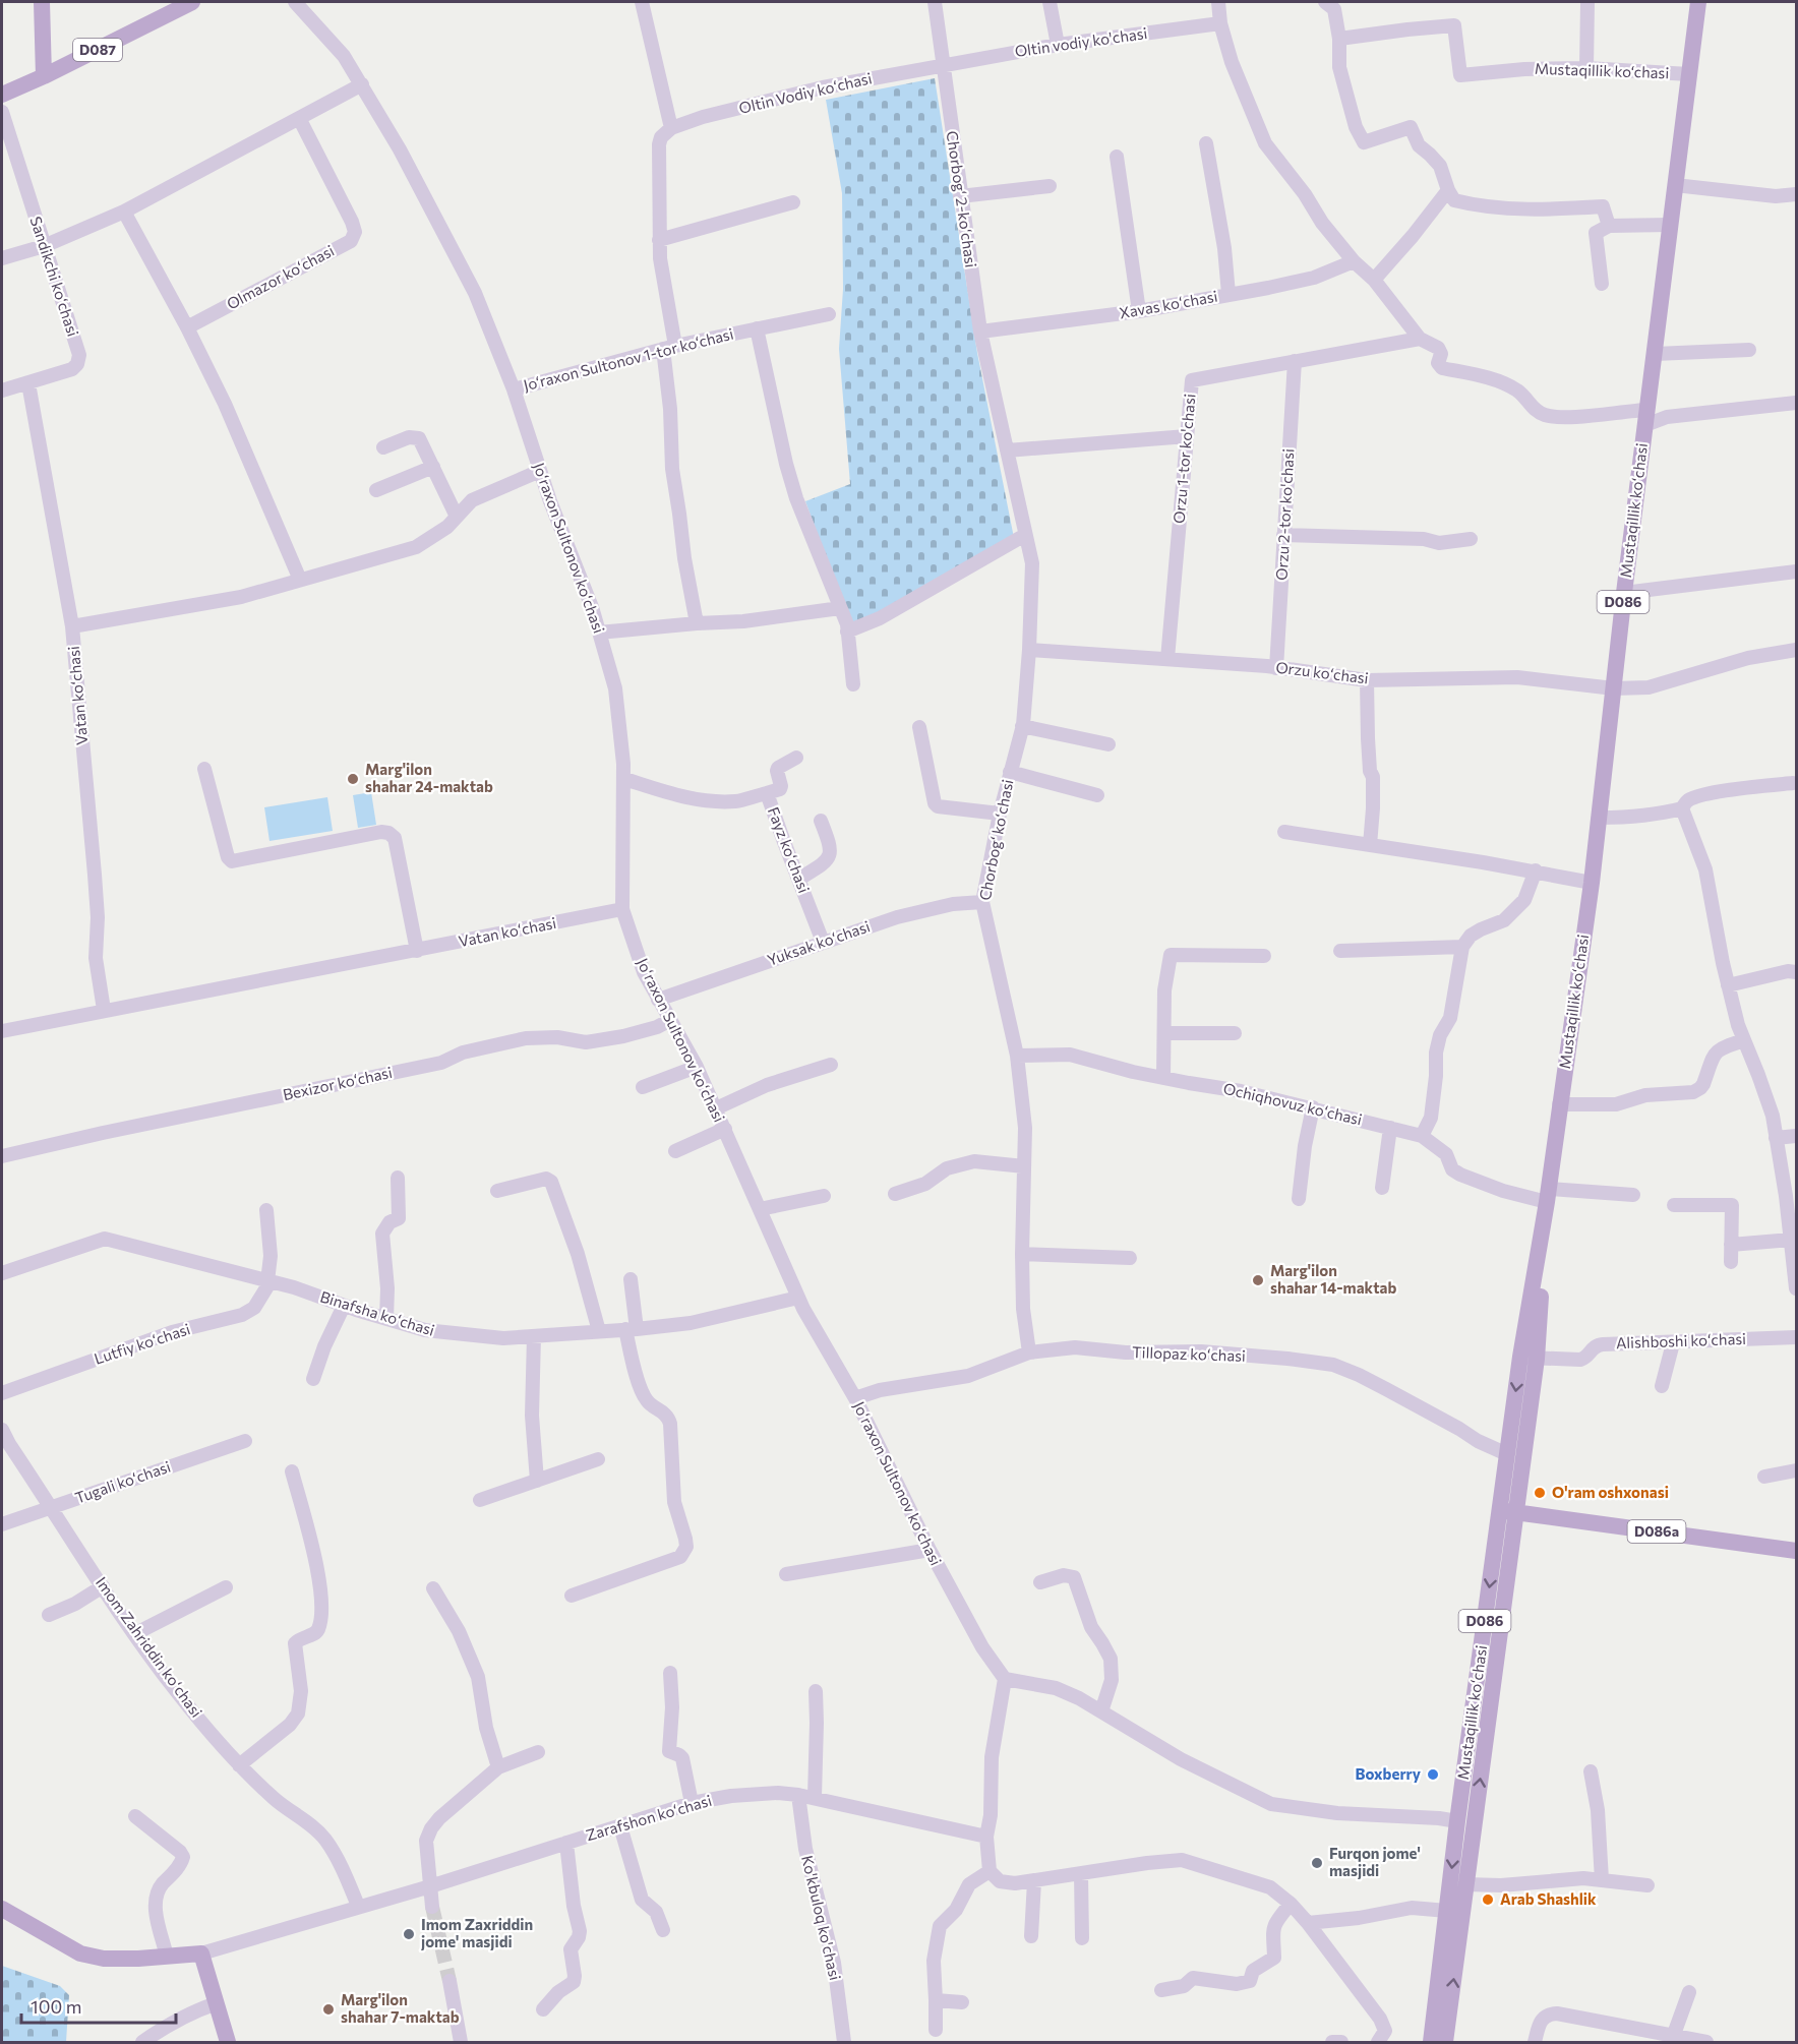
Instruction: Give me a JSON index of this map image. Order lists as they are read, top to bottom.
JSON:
{
  "streets": {
    "main road": [
      "D087",
      "Mustaqillik koʻchasi",
      "D086",
      "D086a",
      "Zarafshon koʻchasi"
    ],
    "street": [
      "Oltin vodiy ko'chasi",
      "Mustaqillik ko‘chasi",
      "Oltin Vodiy koʻchasi",
      "Chorbogʻ 2-koʻchasi",
      "Sandikchi koʻchasi",
      "Olmazor koʻchasi",
      "Xavas koʻchasi",
      "Jo‘raxon Sultonov 1-tor ko‘chasi",
      "Orzu 1-tor ko'chasi",
      "Orzu 2-tor ko'chasi",
      "Joʻraxon Sultonov koʻchasi",
      "Orzu koʻchasi",
      "Vatan koʻchasi",
      "Chorbogʻ koʻchasi",
      "Fayz koʻchasi",
      "Yuksak koʻchasi",
      "Bexizor koʻchasi",
      "Ochiqhovuz koʻchasi",
      "Binafsha koʻchasi",
      "Alishboshi koʻchasi",
      "Lutfiy koʻchasi",
      "Tillopaz koʻchasi",
      "Tugali koʻchasi",
      "Imom Zahriddin koʻchasi",
      "Ko'kbuloq ko'chasi"
    ]
  },
  "crossings": [
    ["Oltin vodiy ko'chasi", "Oltin Vodiy koʻchasi"],
    ["Oltin vodiy ko'chasi", "Chorbogʻ 2-koʻchasi"],
    ["Mustaqillik ko‘chasi", "Mustaqillik koʻchasi"],
    ["Oltin Vodiy koʻchasi", "Chorbogʻ 2-koʻchasi"],
    ["Chorbogʻ 2-koʻchasi", "Xavas koʻchasi"],
    ["Chorbogʻ 2-koʻchasi", "Chorbogʻ koʻchasi"],
    ["Sandikchi koʻchasi", "Vatan koʻchasi"],
    ["Xavas koʻchasi", "Chorbogʻ koʻchasi"],
    ["Jo‘raxon Sultonov 1-tor ko‘chasi", "Joʻraxon Sultonov koʻchasi"],
    ["Orzu 1-tor ko'chasi", "Orzu 2-tor ko'chasi"],
    ["Orzu 1-tor ko'chasi", "Orzu koʻchasi"],
    ["Mustaqillik koʻchasi", "Orzu koʻchasi"],
    ["Mustaqillik koʻchasi", "Ochiqhovuz koʻchasi"],
    ["Mustaqillik koʻchasi", "Alishboshi koʻchasi"],
    ["Mustaqillik koʻchasi", "Tillopaz koʻchasi"],
    ["Mustaqillik koʻchasi", "D086a"],
    ["Orzu 2-tor ko'chasi", "Orzu koʻchasi"],
    ["Joʻraxon Sultonov koʻchasi", "Vatan koʻchasi"],
    ["Joʻraxon Sultonov koʻchasi", "Fayz koʻchasi"],
    ["Joʻraxon Sultonov koʻchasi", "Yuksak koʻchasi"],
    ["Joʻraxon Sultonov koʻchasi", "Bexizor koʻchasi"],
    ["Joʻraxon Sultonov koʻchasi", "Binafsha koʻchasi"],
    ["Joʻraxon Sultonov koʻchasi", "Tillopaz koʻchasi"],
    ["Orzu koʻchasi", "Chorbogʻ koʻchasi"],
    ["Chorbogʻ koʻchasi", "Yuksak koʻchasi"],
    ["Chorbogʻ koʻchasi", "Ochiqhovuz koʻchasi"],
    ["Chorbogʻ koʻchasi", "Tillopaz koʻchasi"],
    ["Fayz koʻchasi", "Yuksak koʻchasi"],
    ["Binafsha koʻchasi", "Lutfiy koʻchasi"],
    ["Tugali koʻchasi", "Imom Zahriddin koʻchasi"],
    ["Imom Zahriddin koʻchasi", "Zarafshon koʻchasi"],
    ["Zarafshon koʻchasi", "Ko'kbuloq ko'chasi"]
  ],
  "places": [
    "Marg'ilon shahar 24-maktab",
    "Marg'ilon shahar 14-maktab",
    "O'ram oshxonasi",
    "Boxberry",
    "Furqon jome' masjidi",
    "Arab Shashlik",
    "Imom Zaxriddin jome' masjidi",
    "Marg'ilon shahar 7-maktab"
  ],
  "scale_bar": "100 m"
}
